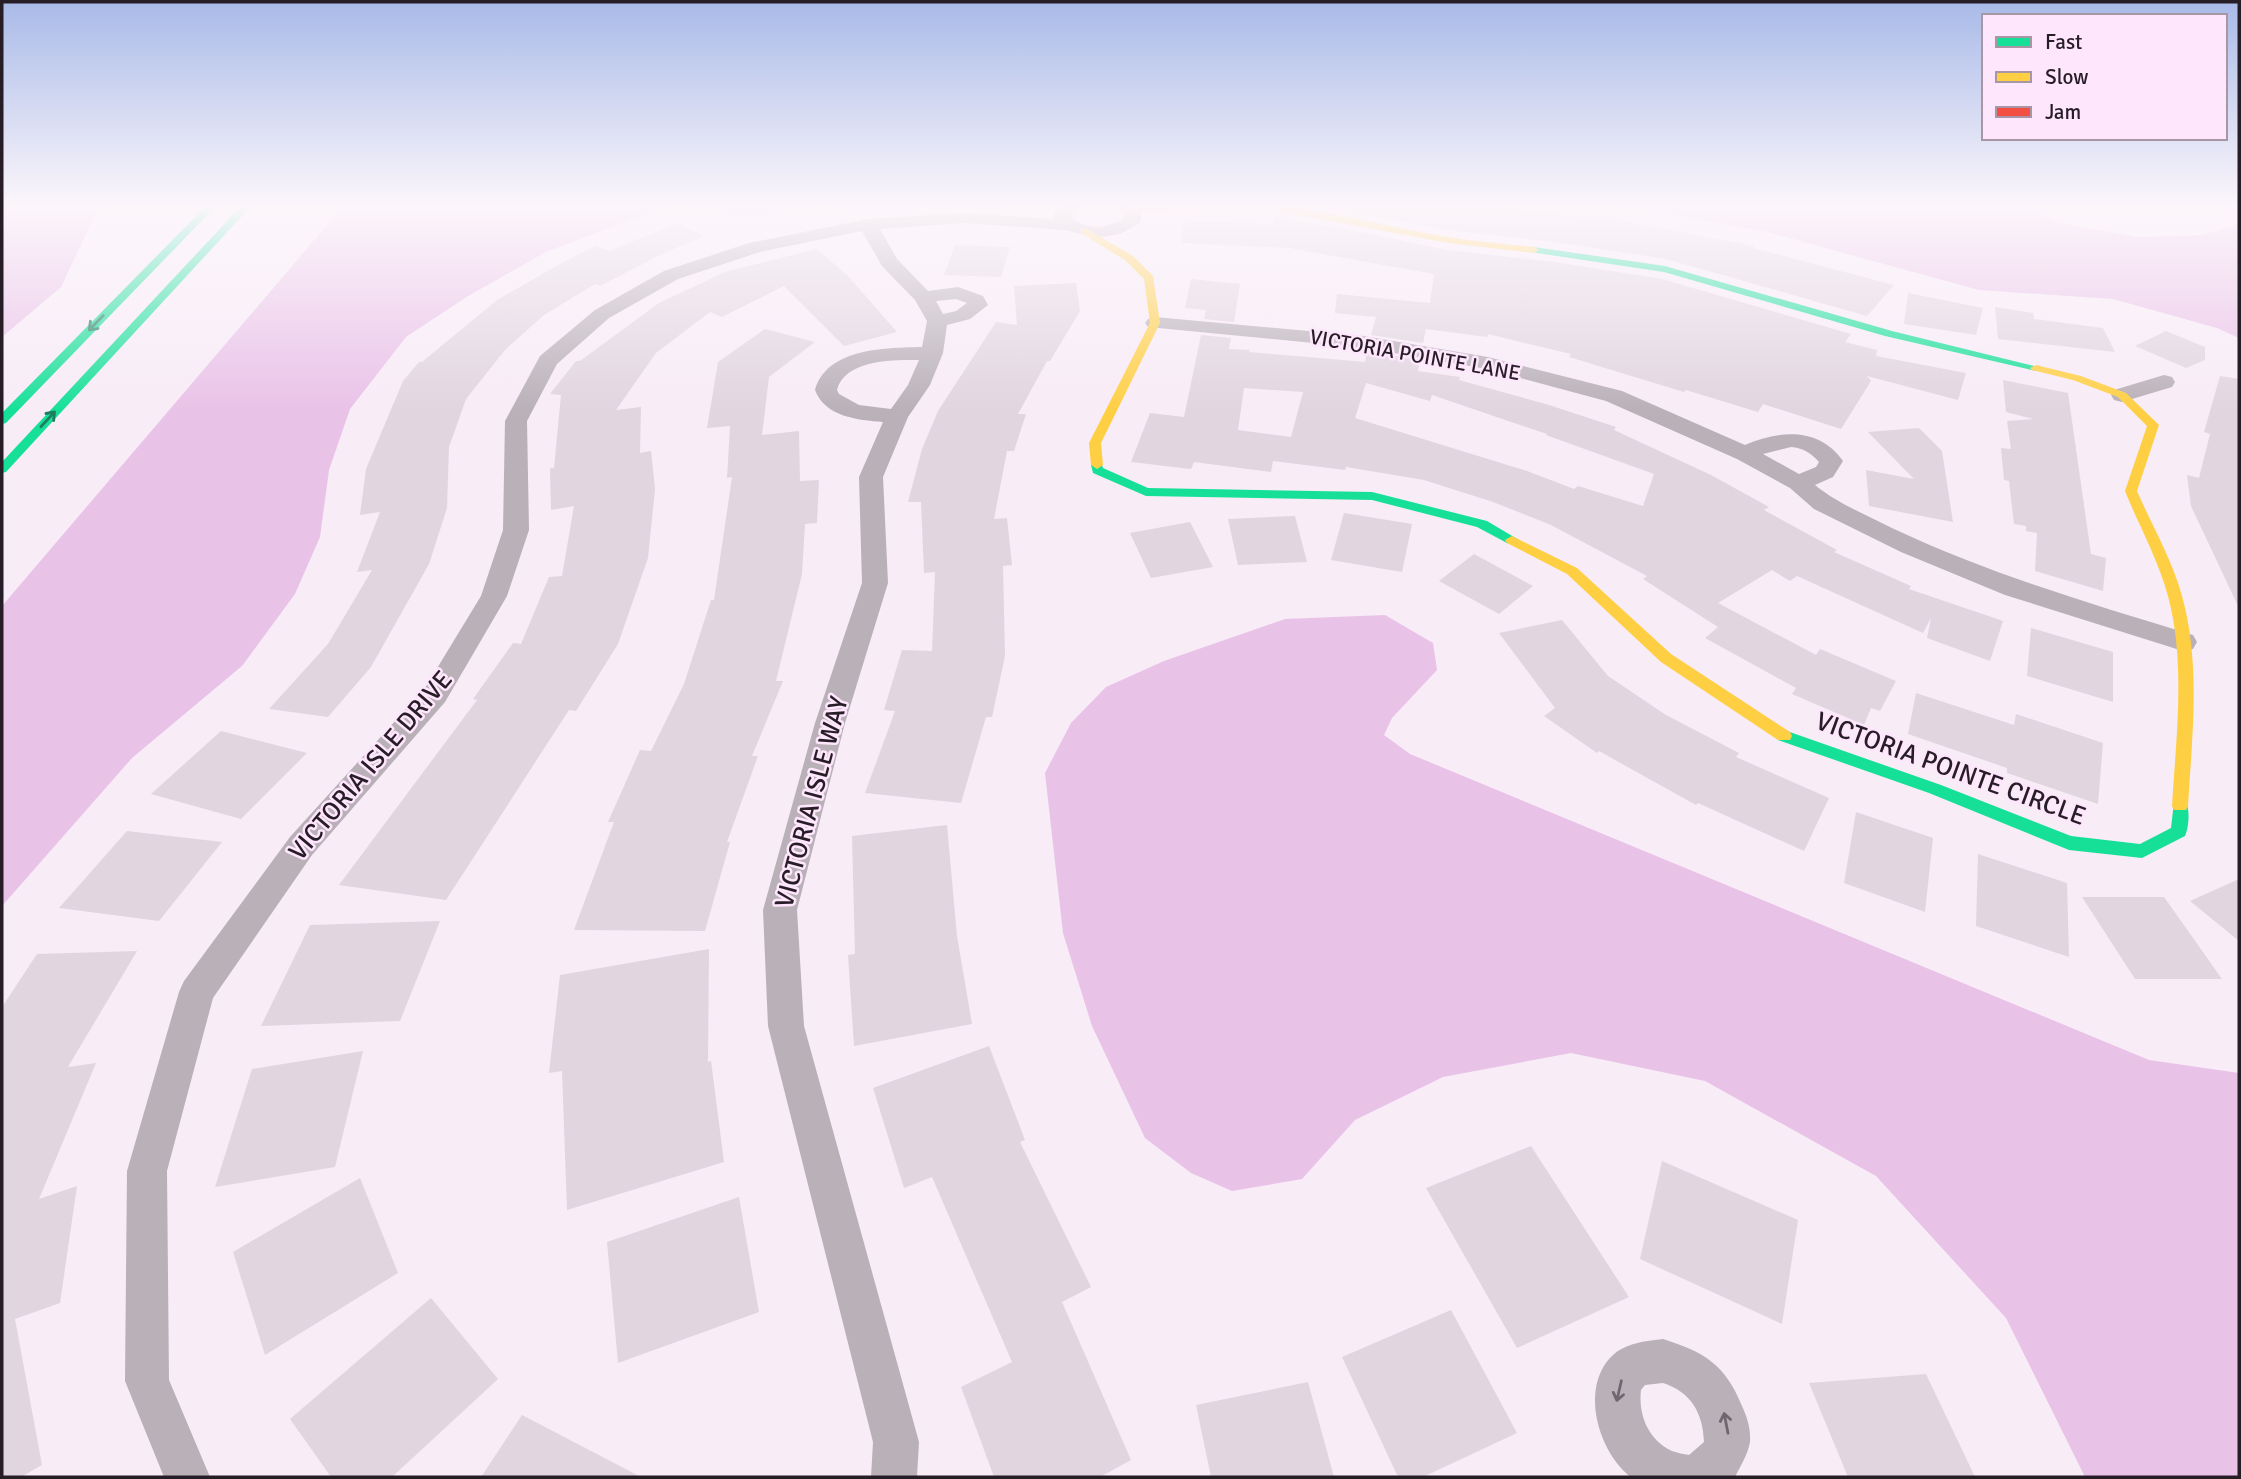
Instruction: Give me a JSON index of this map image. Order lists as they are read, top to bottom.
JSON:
{
  "streets": {
    "street": [
      "VICTORIA POINTE LANE",
      "VICTORIA ISLE DRIVE",
      "VICTORIA POINTE CIRCLE",
      "VICTORIA ISLE WAY"
    ]
  },
  "crossings": [
    ["VICTORIA POINTE LANE", "VICTORIA POINTE CIRCLE"]
  ],
  "legend": ["Fast", "Slow", "Jam"]
}
